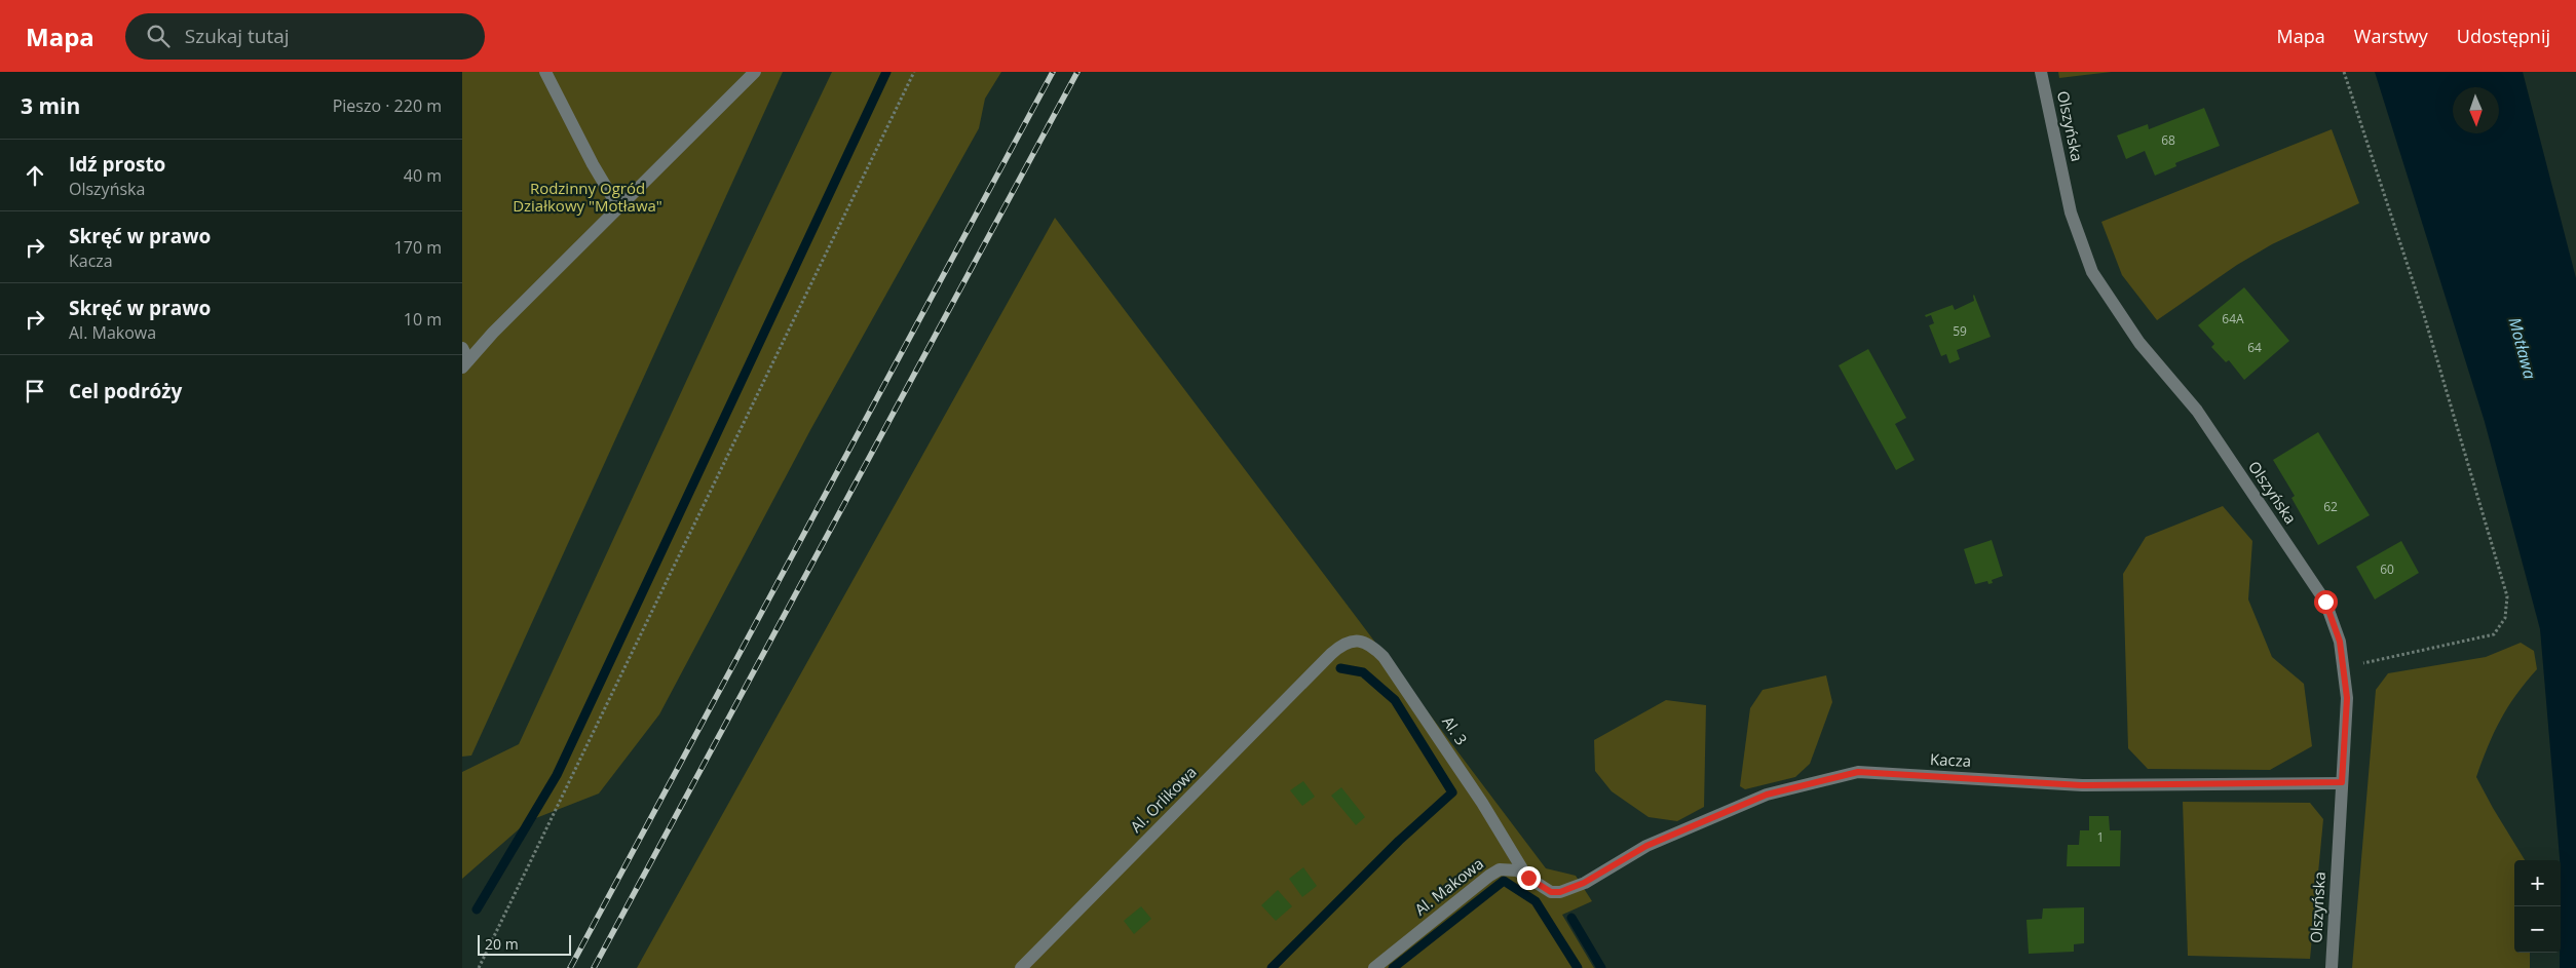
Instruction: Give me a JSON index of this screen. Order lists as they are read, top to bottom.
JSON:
{
  "streets": {
    "street": [
      "Olszyńska",
      "Al. 3",
      "Kacza",
      "Al. Orlikowa",
      "Al. Makowa"
    ]
  },
  "crossings": [
    ["Olszyńska", "Kacza"],
    ["Al. 3", "Al. Orlikowa"],
    ["Al. 3", "Al. Makowa"],
    ["Kacza", "Al. Makowa"]
  ],
  "water": ["Motława"],
  "parks": ["Rodzinny Ogród Działkowy \"Motława\""],
  "house_numbers": [
    "68",
    "64A",
    "59",
    "64",
    "62",
    "60",
    "1"
  ],
  "scale_bar": "20 m",
  "north": "bottom",
  "page": {
    "header": "Mapa",
    "search": "Szukaj tutaj",
    "nav": ["Mapa", "Warstwy", "Udostępnij"],
    "heading": ["3 min", "Pieszo · 220 m"],
    "list": [
      ["Idź prosto", "Olszyńska", "40 m"],
      ["Skręć w prawo", "Kacza", "170 m"],
      ["Skręć w prawo", "Al. Makowa", "10 m"],
      "Cel podróży"
    ],
    "map_buttons": ["+", "−"],
    "scale": "20 m"
  }
}
